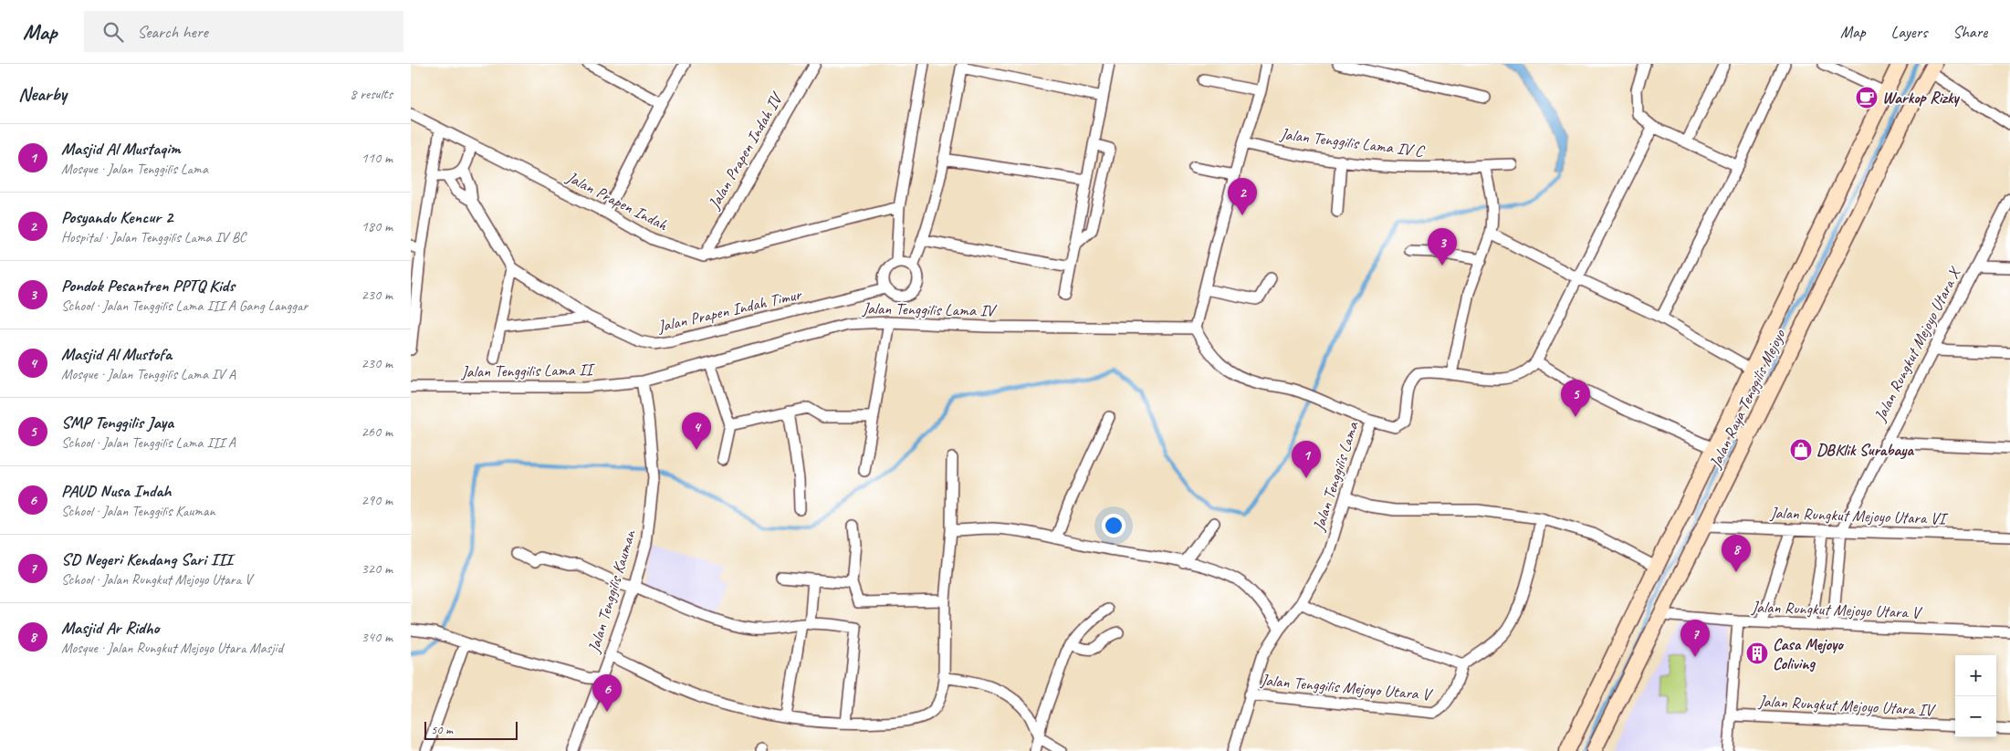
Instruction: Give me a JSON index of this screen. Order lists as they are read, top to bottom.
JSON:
{
  "streets": {
    "street": [
      "Jalan Tenggilis Lama IV C",
      "Jalan Prapen Indah IV",
      "Jalan Prapen Indah",
      "Jalan Tenggilis Lama IV",
      "Jalan Prapen Indah Timur",
      "Jalan Rungkut Mejoyo Utara X",
      "Jalan Tenggilis Lama II",
      "Jalan Raya Tenggilis Mejoyo",
      "Jalan Tenggilis Lama",
      "Jalan Rungkut Mejoyo Utara VI",
      "Jalan Tenggilis Kauman",
      "Jalan Rungkut Mejoyo Utara V",
      "Jalan Tenggilis Mejoyo Utara V",
      "Jalan Rungkut Mejoyo Utara IV"
    ]
  },
  "crossings": [
    ["Jalan Prapen Indah IV", "Jalan Prapen Indah"],
    ["Jalan Tenggilis Lama IV", "Jalan Tenggilis Lama II"],
    ["Jalan Tenggilis Lama IV", "Jalan Tenggilis Lama"],
    ["Jalan Tenggilis Lama IV", "Jalan Tenggilis Kauman"],
    ["Jalan Rungkut Mejoyo Utara X", "Jalan Rungkut Mejoyo Utara VI"],
    ["Jalan Tenggilis Lama II", "Jalan Tenggilis Kauman"],
    ["Jalan Raya Tenggilis Mejoyo", "Jalan Rungkut Mejoyo Utara VI"],
    ["Jalan Raya Tenggilis Mejoyo", "Jalan Rungkut Mejoyo Utara V"],
    ["Jalan Tenggilis Lama", "Jalan Tenggilis Mejoyo Utara V"]
  ],
  "places": {
    "cafe": ["Warkop Rizky"],
    "shop": ["DBKlik Surabaya"],
    "building": ["Casa Mejoyo Coliving"]
  },
  "scale_bar": "50 m",
  "page": {
    "header": "Map",
    "search": "Search here",
    "nav": ["Map", "Layers", "Share"],
    "heading": ["Nearby", "8 results"],
    "list": [
      {
        "mark": "1",
        "name": "Masjid Al Mustaqim",
        "note": "Mosque · Jalan Tenggilis Lama",
        "value": "110 m"
      },
      {
        "mark": "2",
        "name": "Posyandu Kencur 2",
        "note": "Hospital · Jalan Tenggilis Lama IV BC",
        "value": "180 m"
      },
      {
        "mark": "3",
        "name": "Pondok Pesantren PPTQ Kids",
        "note": "School · Jalan Tenggilis Lama III A Gang Langgar",
        "value": "230 m"
      },
      {
        "mark": "4",
        "name": "Masjid Al Mustofa",
        "note": "Mosque · Jalan Tenggilis Lama IV A",
        "value": "230 m"
      },
      {
        "mark": "5",
        "name": "SMP Tenggilis Jaya",
        "note": "School · Jalan Tenggilis Lama III A",
        "value": "260 m"
      },
      {
        "mark": "6",
        "name": "PAUD Nusa Indah",
        "note": "School · Jalan Tenggilis Kauman",
        "value": "290 m"
      },
      {
        "mark": "7",
        "name": "SD Negeri Kendang Sari III",
        "note": "School · Jalan Rungkut Mejoyo Utara V",
        "value": "320 m"
      },
      {
        "mark": "8",
        "name": "Masjid Ar Ridho",
        "note": "Mosque · Jalan Rungkut Mejoyo Utara Masjid",
        "value": "340 m"
      }
    ],
    "pins": [
      "2",
      "3",
      "5",
      "4",
      "1",
      "8",
      "7",
      "6"
    ],
    "map_buttons": ["+", "−"],
    "scale": "50 m"
  }
}
